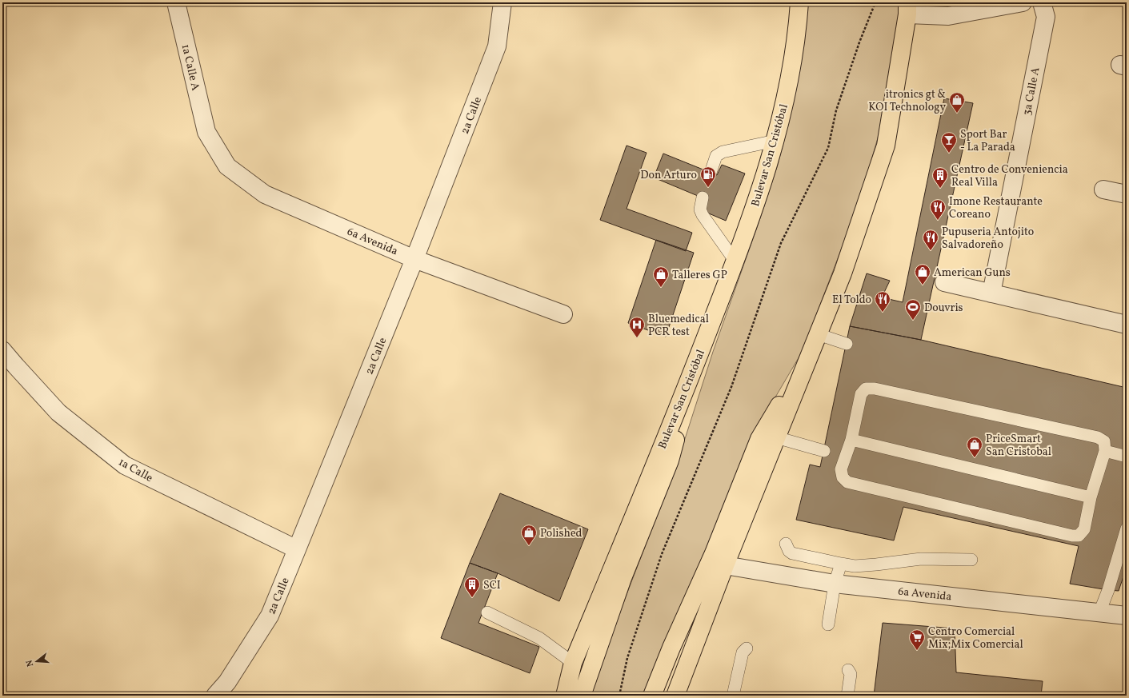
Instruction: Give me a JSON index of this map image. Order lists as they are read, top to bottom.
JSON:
{
  "streets": {
    "main road": ["Bulevar San Cristóbal"],
    "street": [
      "1a Calle A",
      "3a Calle A",
      "2a Calle",
      "6a Avenida",
      "1a Calle"
    ]
  },
  "crossings": [
    ["1a Calle A", "6a Avenida"],
    ["2a Calle", "6a Avenida"],
    ["2a Calle", "1a Calle"]
  ],
  "places": {
    "shop": [
      "itronics gt & KOI Technology",
      "American Guns",
      "Talleres GP",
      "PriceSmart San Cristobal",
      "Polished"
    ],
    "bar": ["Sport Bar - La Parada"],
    "fuel station": ["Don Arturo"],
    "building": ["Centro de Conveniencia Real Villa", "SCI"],
    "restaurant": ["Imone Restaurante Coreano", "Pupuseria Antojito Salvadoreño", "El Toldo"],
    "sports": ["Douvris"],
    "hospital": ["Bluemedical PCR test"],
    "supermarket": ["Centro Comercial Mix;Mix Comercial"]
  },
  "north": "left"
}
